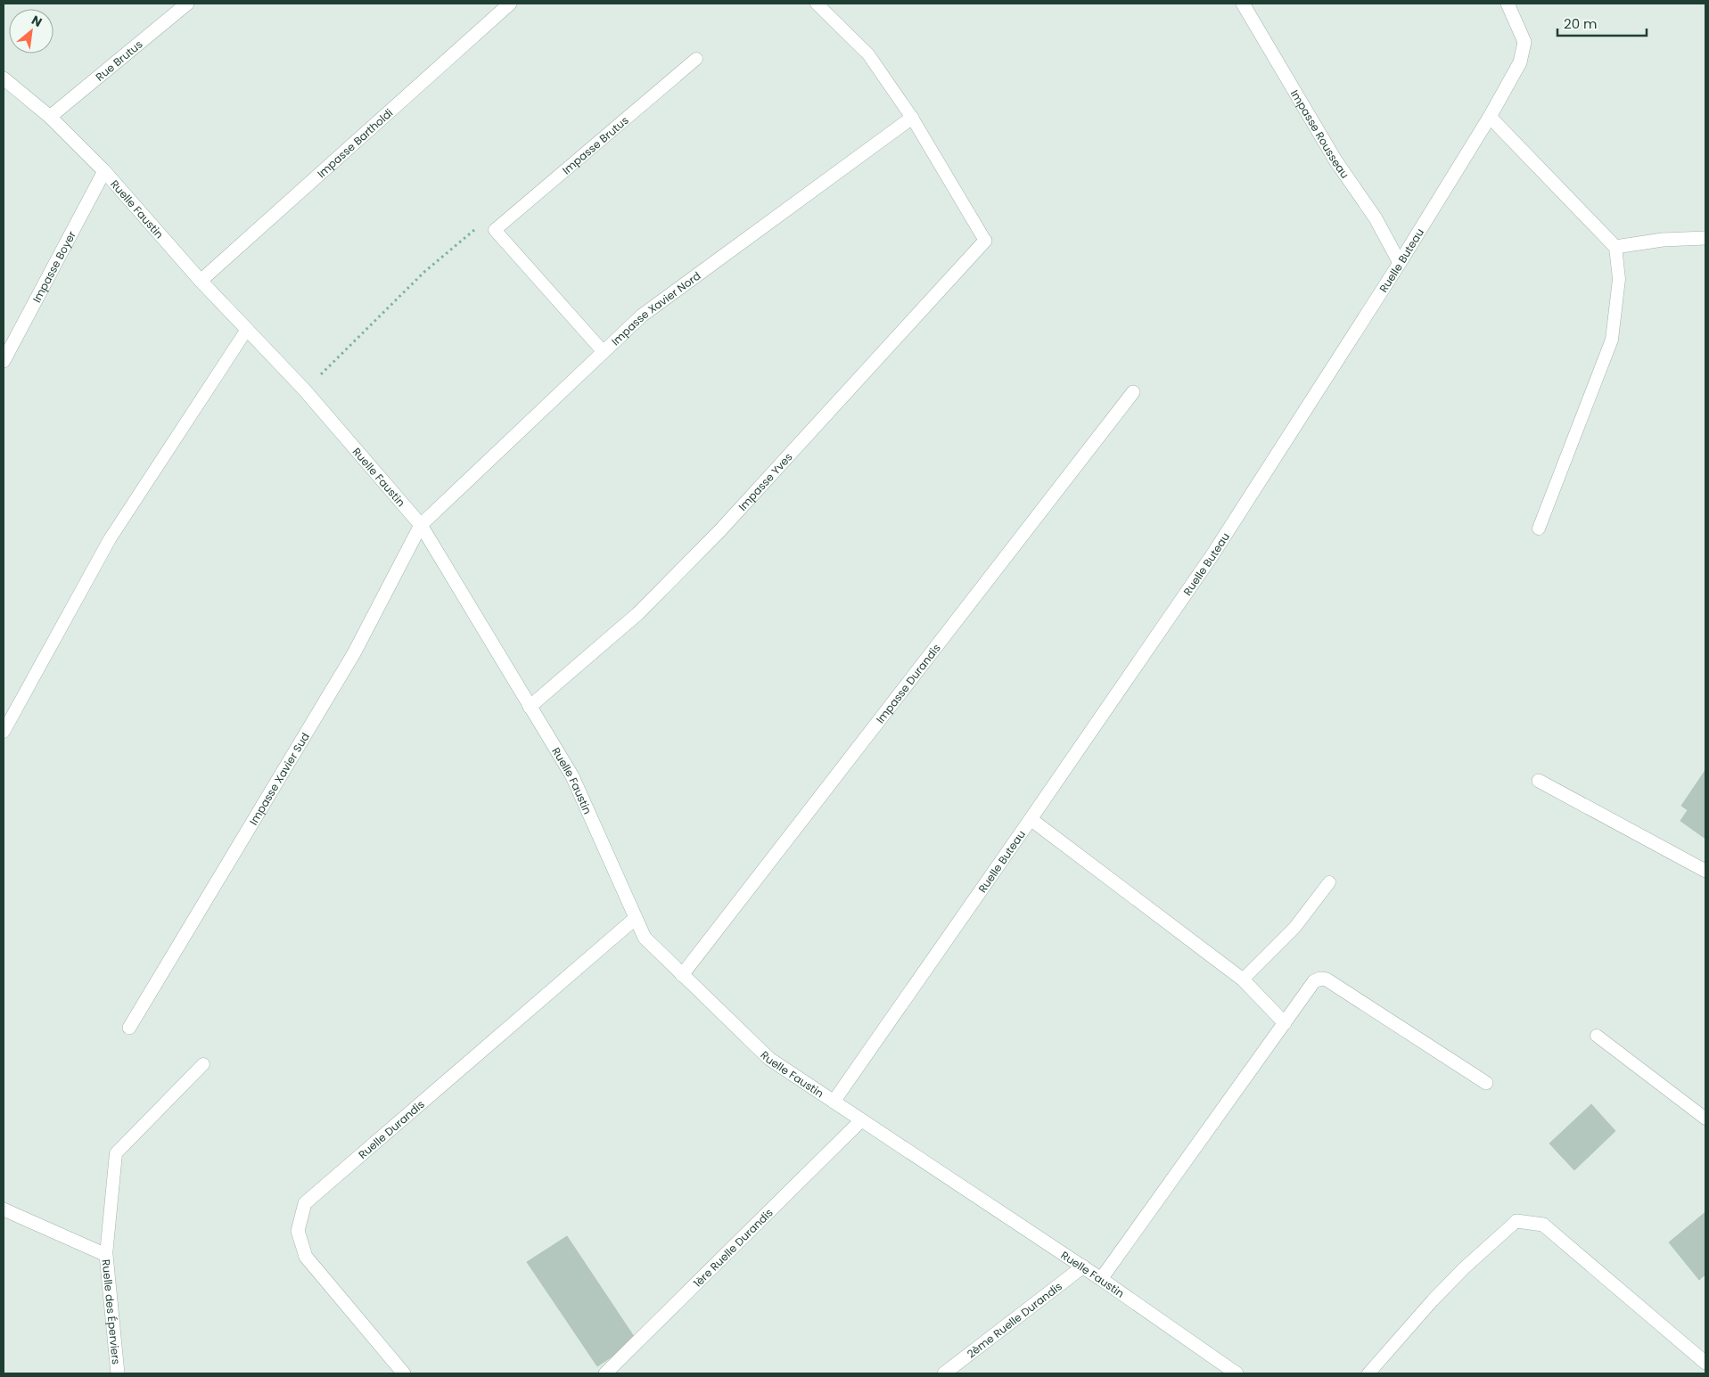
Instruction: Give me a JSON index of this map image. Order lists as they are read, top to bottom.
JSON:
{
  "streets": {
    "street": [
      "Rue Brutus",
      "Impasse Rousseau",
      "Impasse Bartholdi",
      "Ruelle Faustin",
      "Ruelle Buteau",
      "Impasse Boyer",
      "Impasse Xavier Nord",
      "Impasse Yves",
      "Impasse Durandis",
      "Impasse Xavier Sud",
      "Ruelle Durandis",
      "1ère Ruelle Durandis",
      "Ruelle des Éperviers",
      "2ème Ruelle Durandis"
    ],
    "lane": ["Impasse Brutus"]
  },
  "crossings": [
    ["Rue Brutus", "Ruelle Faustin"],
    ["Impasse Rousseau", "Ruelle Buteau"],
    ["Impasse Bartholdi", "Ruelle Faustin"],
    ["Ruelle Faustin", "Ruelle Buteau"],
    ["Ruelle Faustin", "Impasse Boyer"],
    ["Ruelle Faustin", "Impasse Xavier Nord"],
    ["Ruelle Faustin", "Impasse Yves"],
    ["Ruelle Faustin", "Impasse Durandis"],
    ["Ruelle Faustin", "Impasse Xavier Sud"],
    ["Ruelle Faustin", "Ruelle Durandis"],
    ["Ruelle Faustin", "1ère Ruelle Durandis"],
    ["Ruelle Faustin", "2ème Ruelle Durandis"],
    ["Impasse Xavier Nord", "Impasse Xavier Sud"]
  ],
  "scale_bar": "20 m",
  "north": "top right"
}
